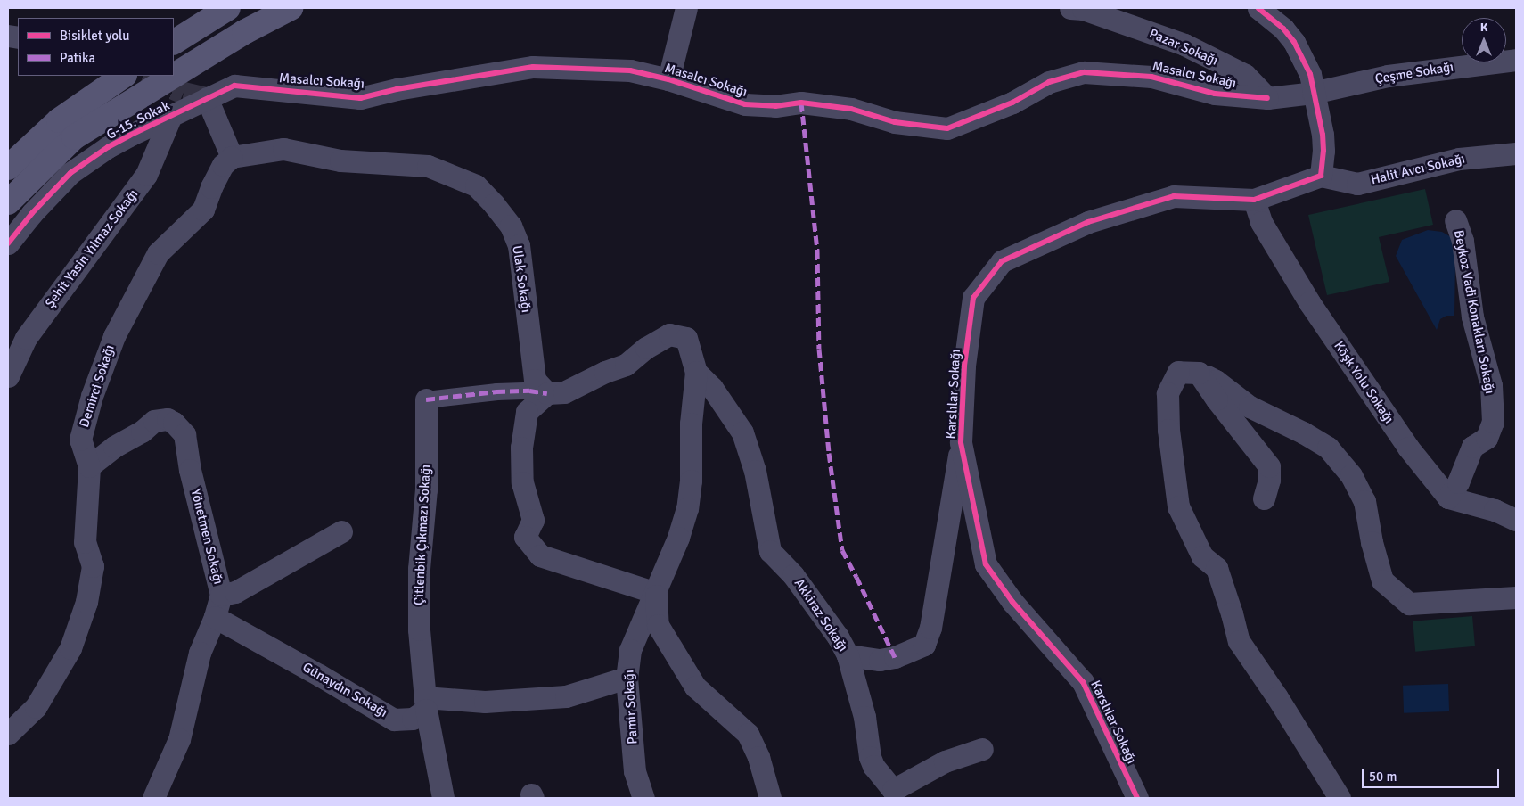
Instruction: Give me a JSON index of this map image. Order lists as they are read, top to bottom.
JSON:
{
  "streets": {
    "street": [
      "Pazar Sokağı",
      "Çeşme Sokağı",
      "Masalcı Sokağı",
      "G-15. Sokak",
      "Halit Avcı Sokağı",
      "Şehit Yasin Yılmaz Sokağı",
      "Ulak Sokağı",
      "Beykoz Vadi Konakları Sokağı",
      "Köşk Yolu Sokağı",
      "Demirci Sokağı",
      "Karslılar Sokağı",
      "Çitlenbik Çıkmazı Sokağı",
      "Yönetmen Sokağı",
      "Akkiraz Sokağı",
      "Günaydın Sokağı",
      "Pamir Sokağı"
    ]
  },
  "crossings": [
    ["Pazar Sokağı", "Masalcı Sokağı"],
    ["Masalcı Sokağı", "G-15. Sokak"],
    ["G-15. Sokak", "Şehit Yasin Yılmaz Sokağı"],
    ["Halit Avcı Sokağı", "Karslılar Sokağı"],
    ["Ulak Sokağı", "Demirci Sokağı"],
    ["Beykoz Vadi Konakları Sokağı", "Köşk Yolu Sokağı"],
    ["Köşk Yolu Sokağı", "Karslılar Sokağı"],
    ["Demirci Sokağı", "Yönetmen Sokağı"],
    ["Karslılar Sokağı", "Akkiraz Sokağı"],
    ["Çitlenbik Çıkmazı Sokağı", "Günaydın Sokağı"],
    ["Yönetmen Sokağı", "Günaydın Sokağı"],
    ["Akkiraz Sokağı", "Pamir Sokağı"],
    ["Günaydın Sokağı", "Pamir Sokağı"]
  ],
  "legend": ["Bisiklet yolu", "Patika"],
  "scale_bar": "50 m",
  "north": "top"
}
